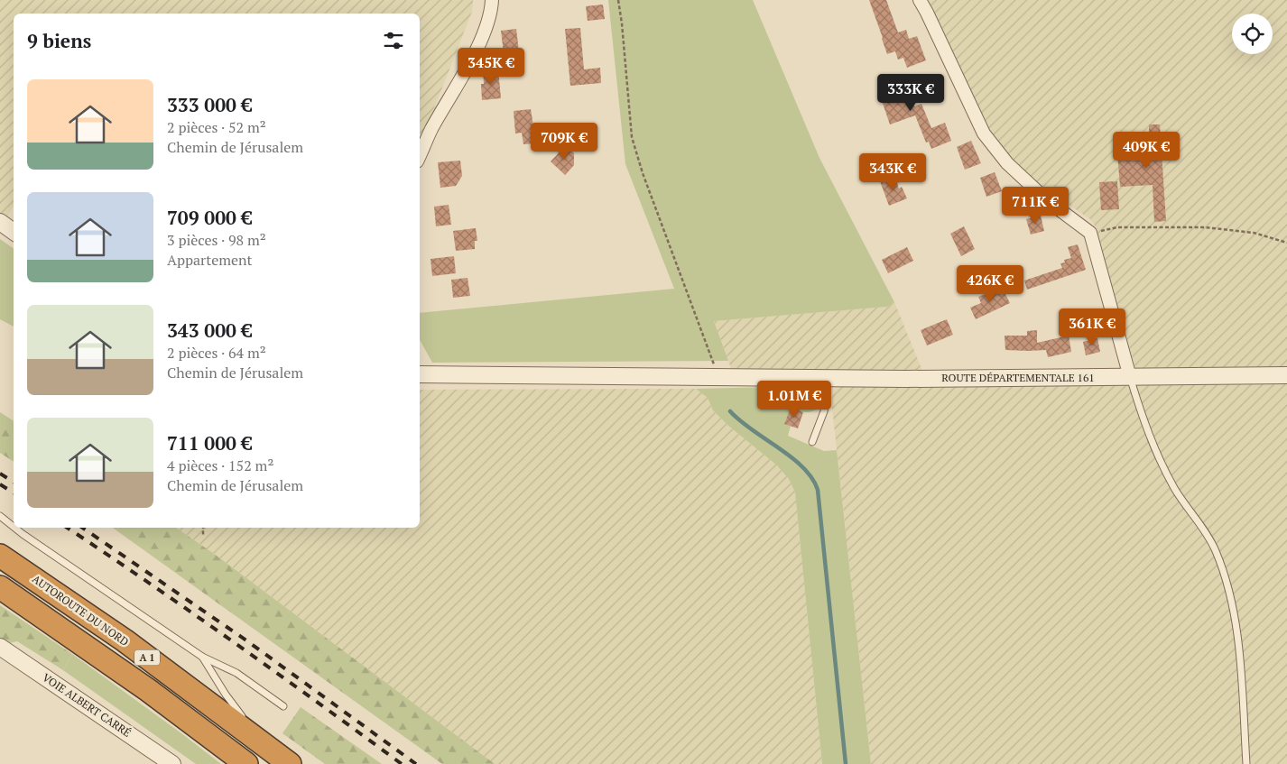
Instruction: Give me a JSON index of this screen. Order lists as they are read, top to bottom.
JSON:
{
  "streets": {
    "highway": ["AUTOROUTE DU NORD", "A 1"],
    "street": ["ROUTE DÉPARTEMENTALE 161", "VOIE ALBERT CARRÉ"]
  },
  "page": {
    "heading": "9 biens",
    "price": [
      "345K €",
      "333K €",
      "709K €",
      "409K €",
      "343K €",
      "711K €",
      "426K €",
      "361K €",
      "1.01M €"
    ],
    "list": [
      {
        "name": "333 000 €",
        "note": "2 pièces · 52 m² · Chemin de Jérusalem"
      },
      {
        "name": "709 000 €",
        "note": "3 pièces · 98 m² · Appartement"
      },
      {
        "name": "343 000 €",
        "note": "2 pièces · 64 m² · Chemin de Jérusalem"
      },
      {
        "name": "711 000 €",
        "note": "4 pièces · 152 m² · Chemin de Jérusalem"
      }
    ]
  }
}
